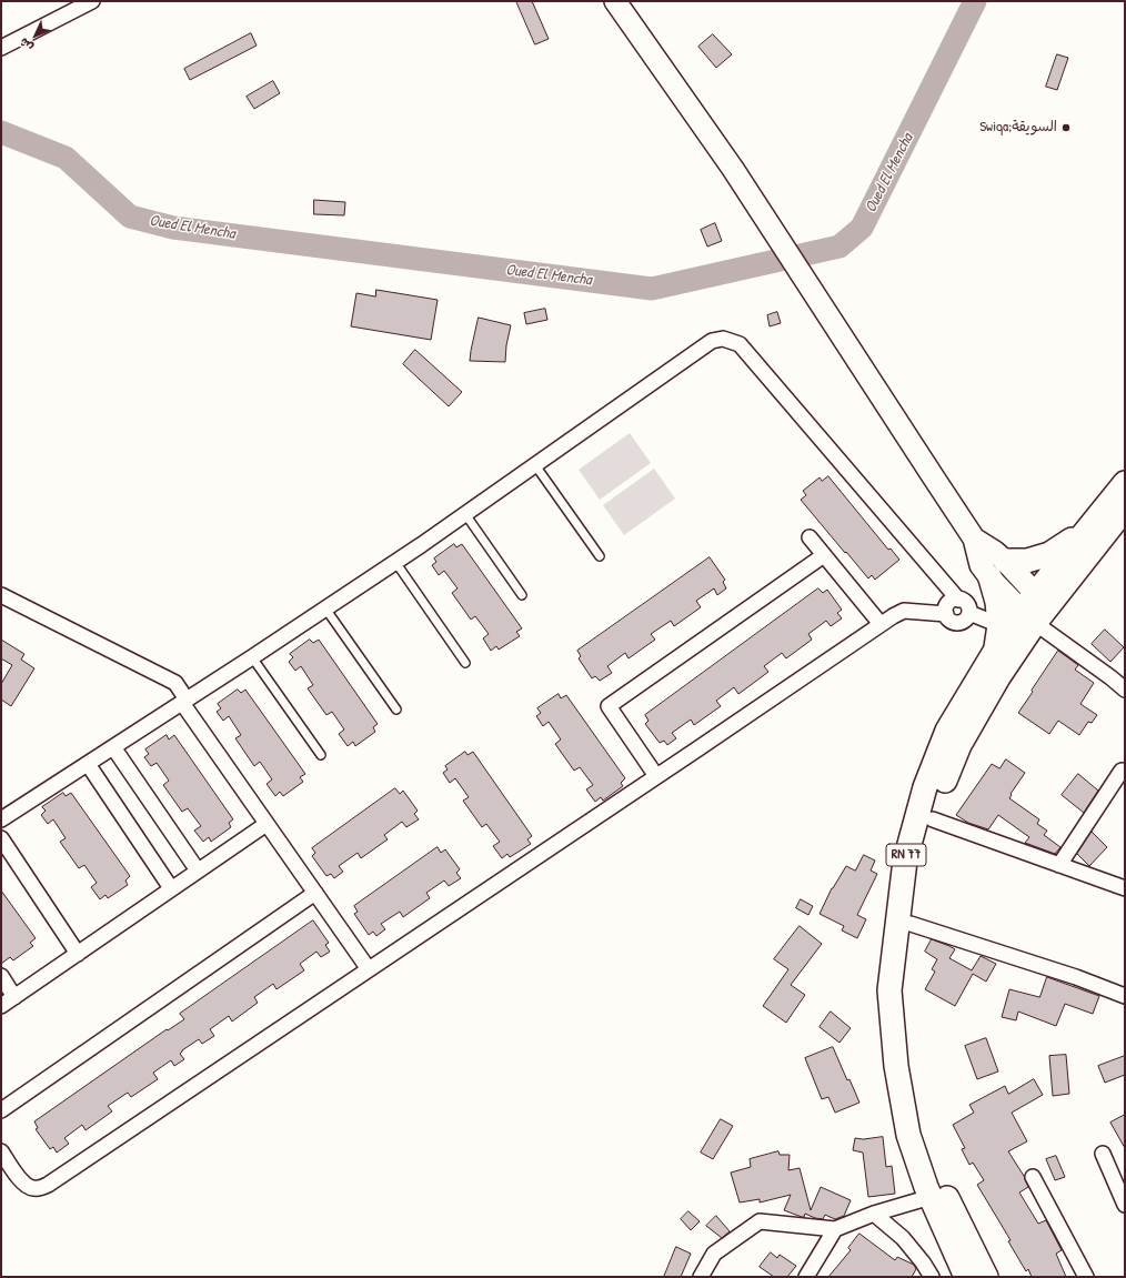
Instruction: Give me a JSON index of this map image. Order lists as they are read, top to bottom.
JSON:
{
  "streets": {
    "main road": ["RN 77"]
  },
  "water": ["Oued El Mencha"],
  "places": ["Swiqa;السويقة"],
  "north": "bottom left"
}
